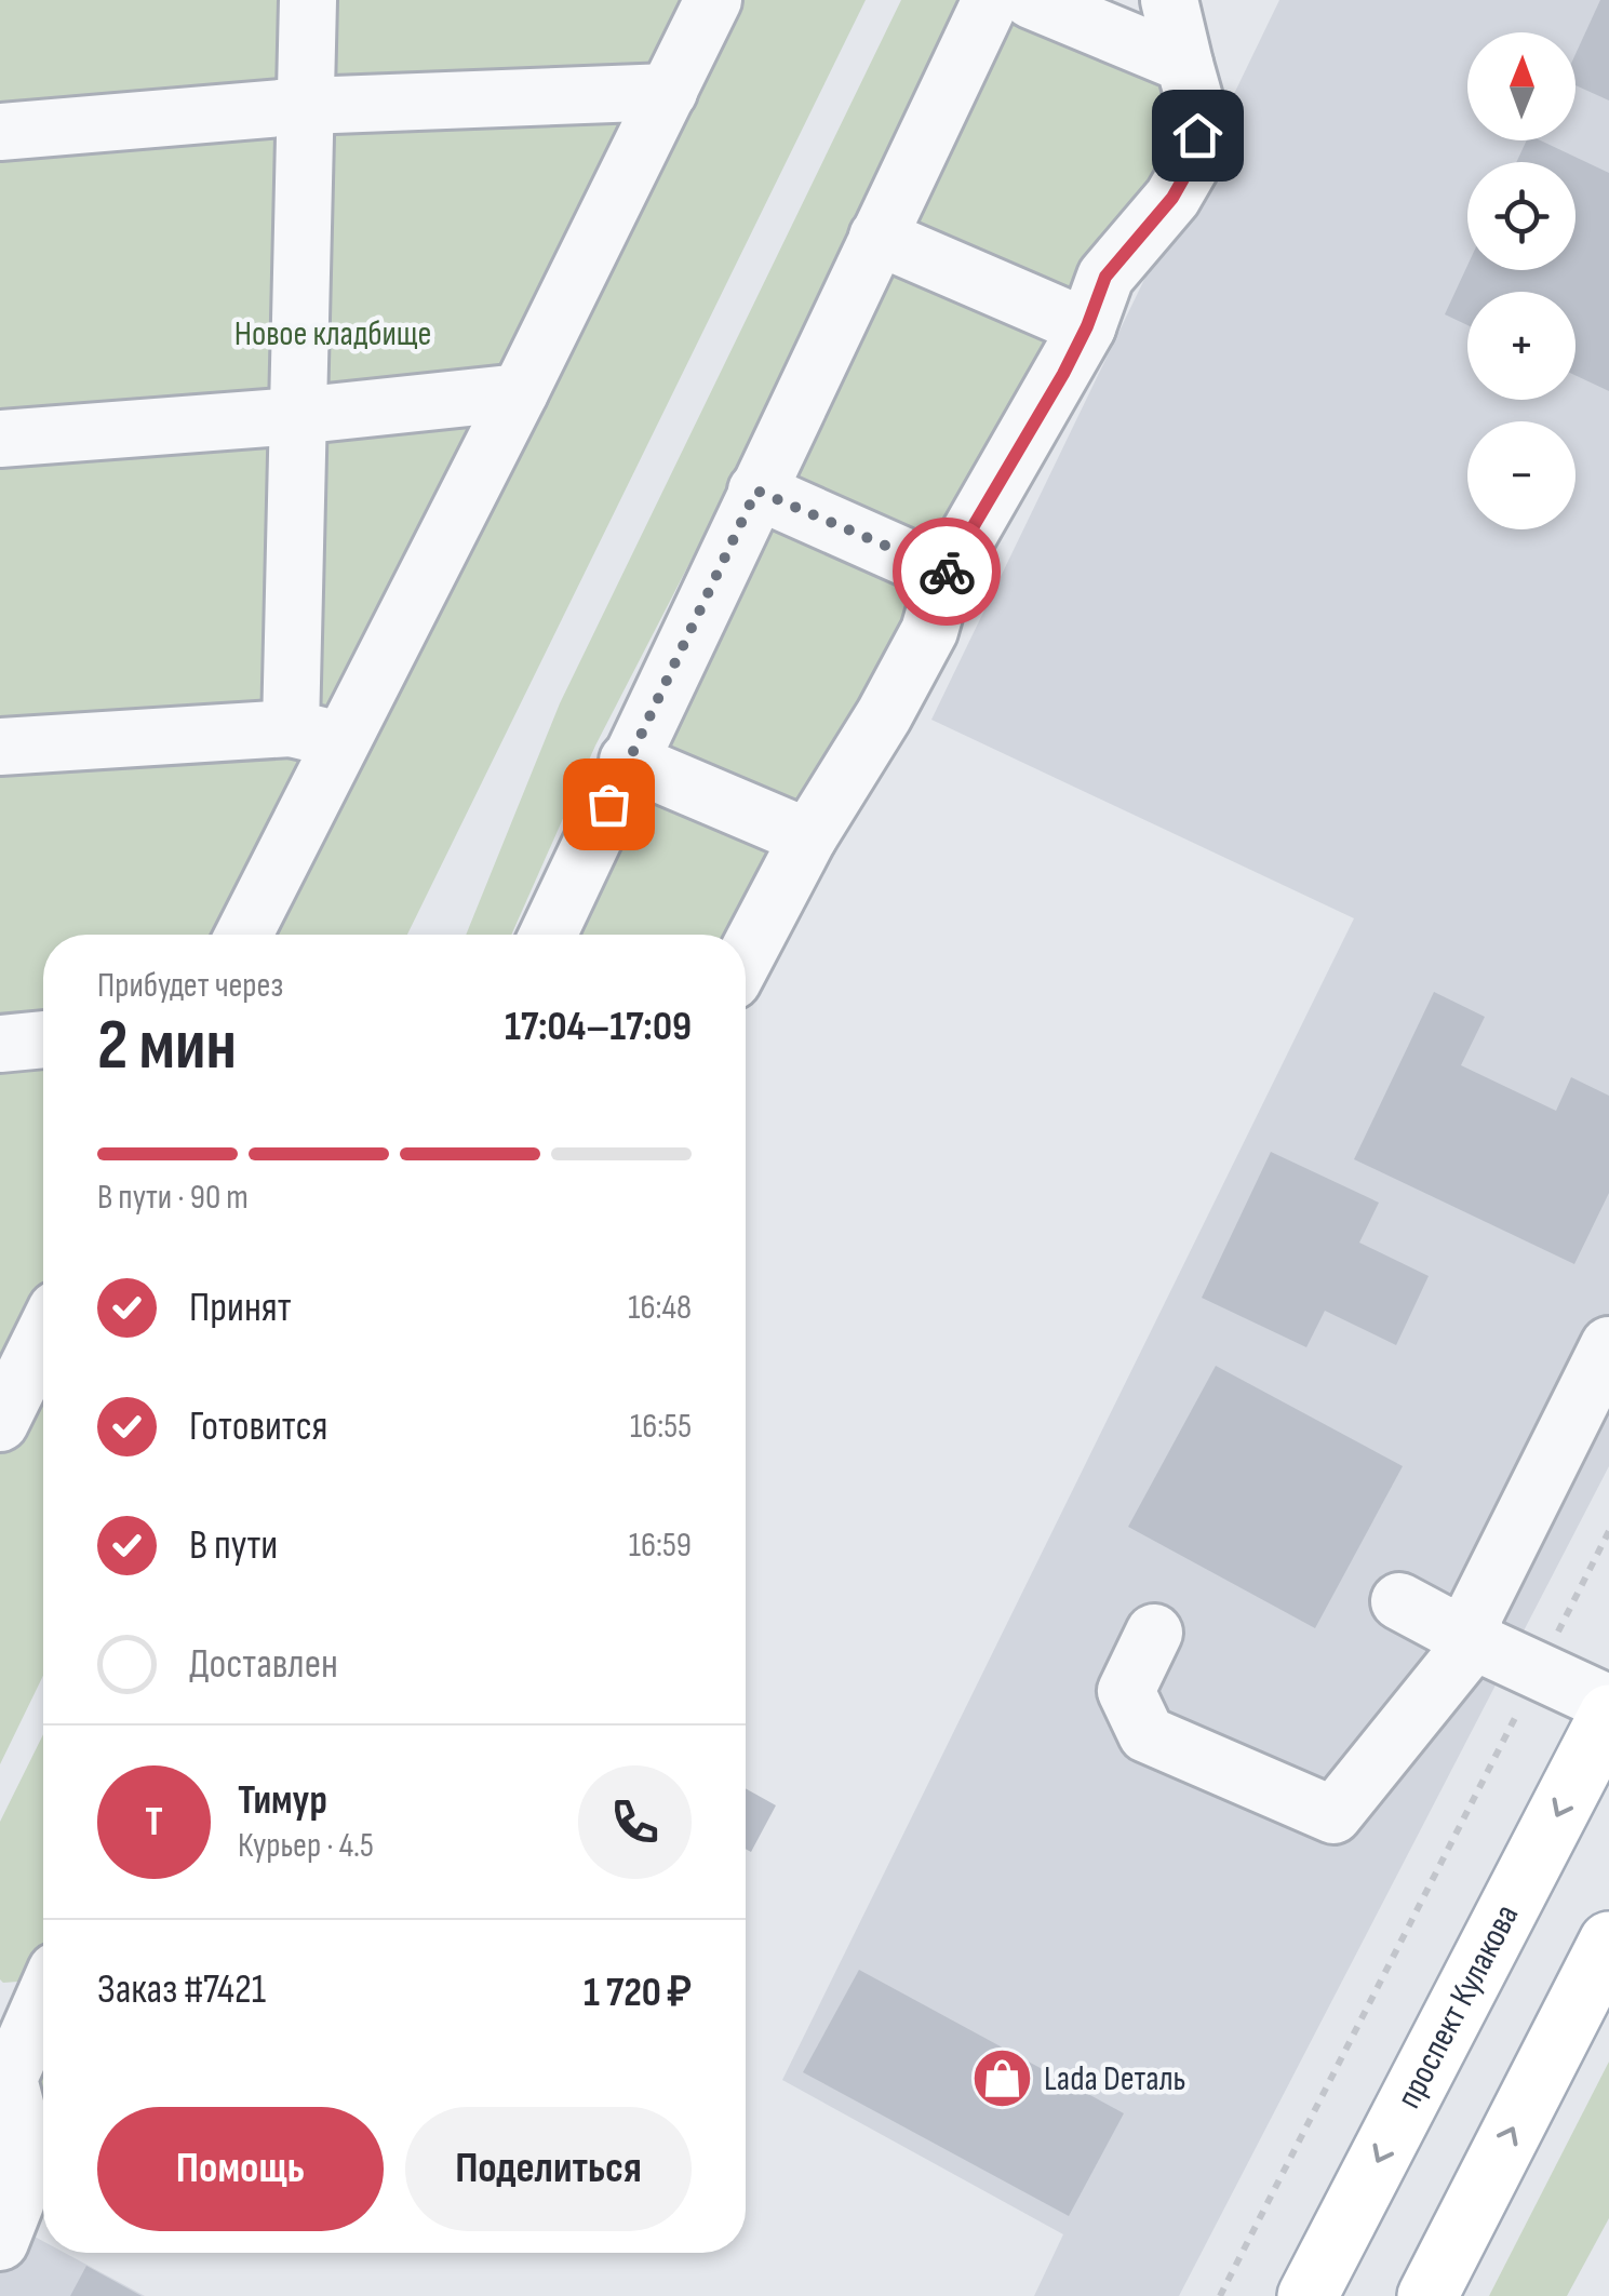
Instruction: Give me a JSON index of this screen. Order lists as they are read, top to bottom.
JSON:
{
  "streets": {
    "main road": ["проспект Кулакова"]
  },
  "parks": ["Новое кладбище"],
  "places": {
    "shop": ["Lada Dеталь"]
  },
  "north": "top",
  "page": {
    "map_buttons": ["+", "−"],
    "heading": ["2 мин", "Прибудет через", "17:04–17:09"],
    "panel": [
      "Тимур",
      "Курьер · 4.5",
      "Заказ #7421",
      "1 720 ₽"
    ],
    "bar": "В пути · 90 m",
    "list": [
      ["Принят", "16:48"],
      ["Готовится", "16:55"],
      ["В пути", "16:59"],
      "Доставлен"
    ],
    "round": "Т",
    "buttons": ["Помощь", "Поделиться"]
  }
}
